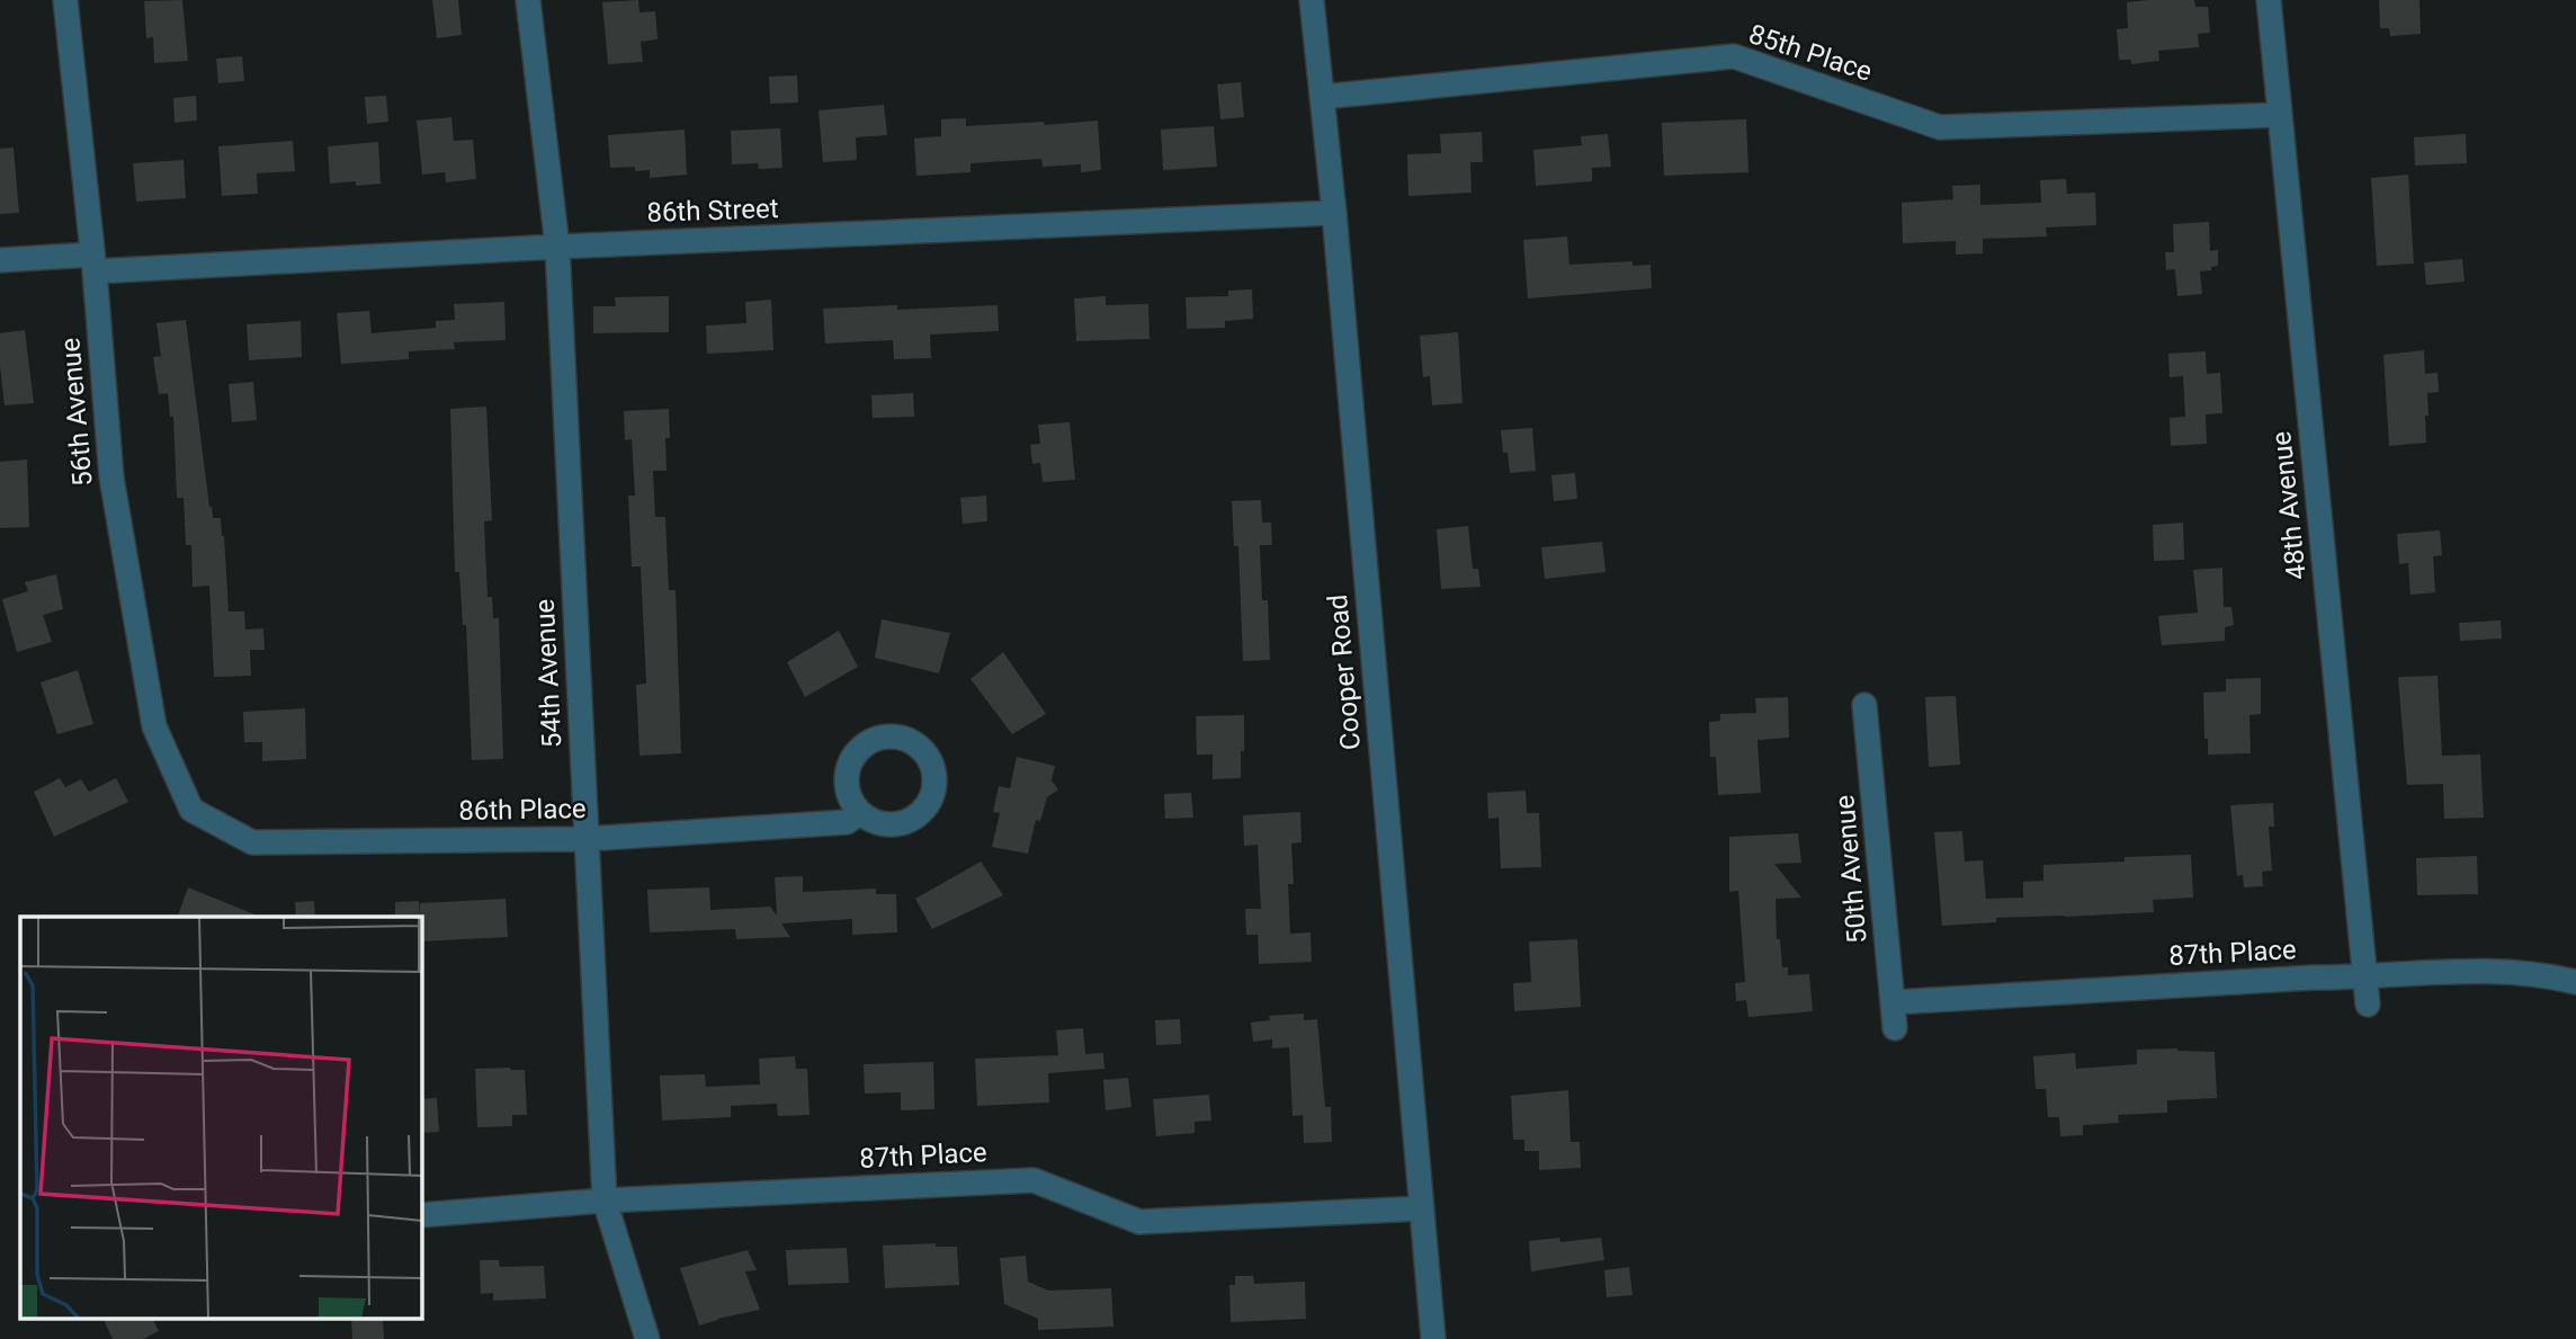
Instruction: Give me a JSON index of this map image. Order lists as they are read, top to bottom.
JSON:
{
  "streets": {
    "street": [
      "85th Place",
      "86th Street",
      "56th Avenue",
      "48th Avenue",
      "Cooper Road",
      "54th Avenue",
      "86th Place",
      "50th Avenue",
      "87th Place"
    ]
  },
  "crossings": [
    ["85th Place", "48th Avenue"],
    ["85th Place", "Cooper Road"],
    ["86th Street", "56th Avenue"],
    ["86th Street", "Cooper Road"],
    ["86th Street", "54th Avenue"],
    ["56th Avenue", "86th Place"],
    ["48th Avenue", "87th Place"],
    ["Cooper Road", "87th Place"],
    ["54th Avenue", "86th Place"],
    ["54th Avenue", "87th Place"],
    ["50th Avenue", "87th Place"]
  ]
}
